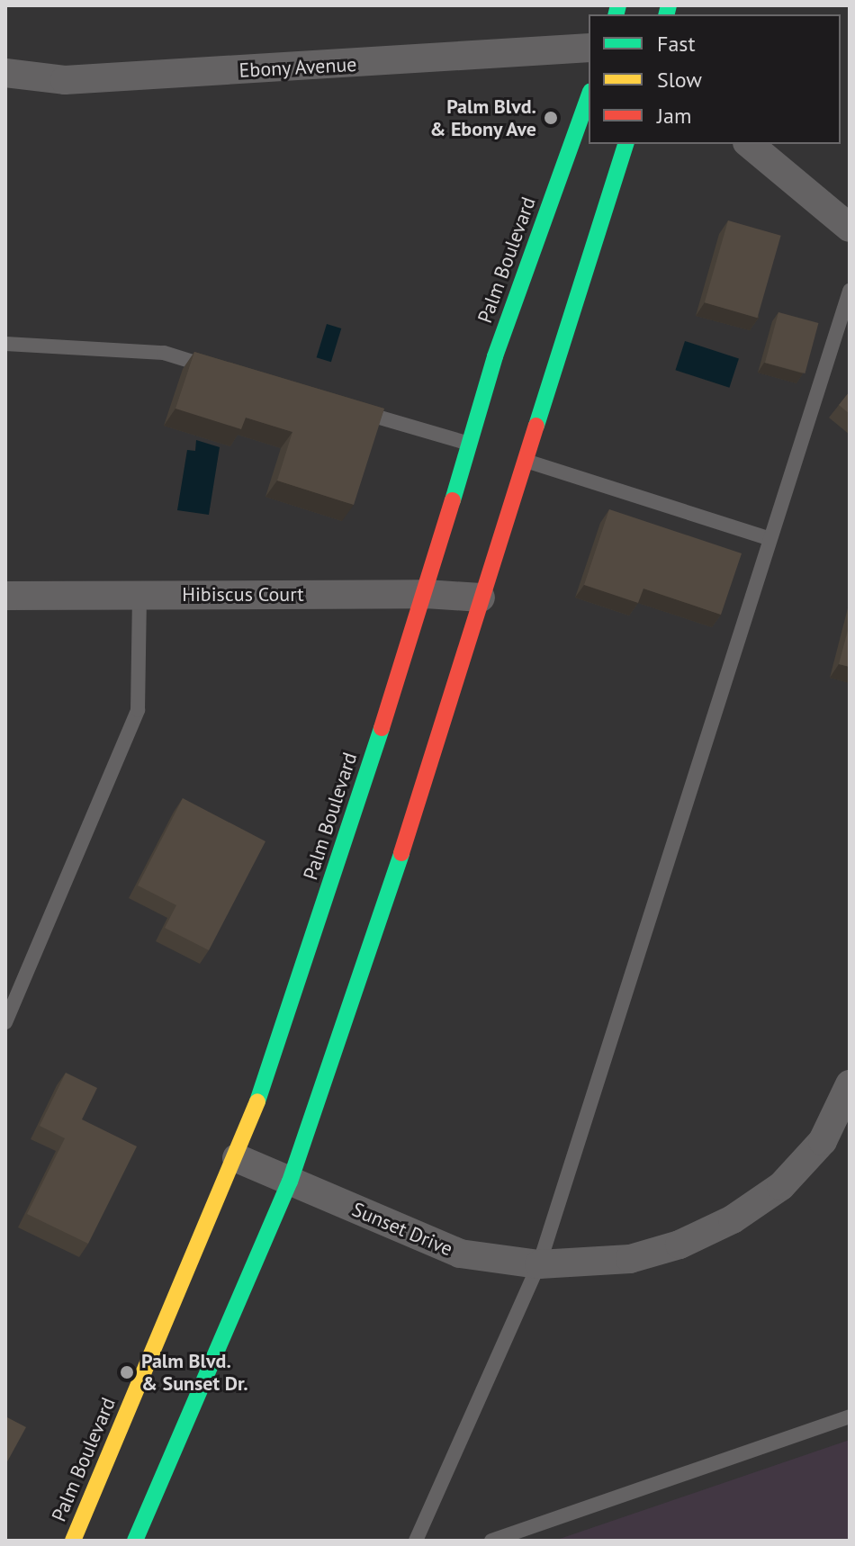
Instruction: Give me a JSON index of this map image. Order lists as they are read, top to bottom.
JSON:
{
  "streets": {
    "main road": ["Palm Boulevard"],
    "street": ["Ebony Avenue", "Hibiscus Court", "Sunset Drive"]
  },
  "crossings": [
    ["Palm Boulevard", "Hibiscus Court"],
    ["Palm Boulevard", "Sunset Drive"]
  ],
  "places": ["Palm Blvd. & Ebony Ave", "Palm Blvd. & Sunset Dr."],
  "legend": ["Fast", "Slow", "Jam"]
}
